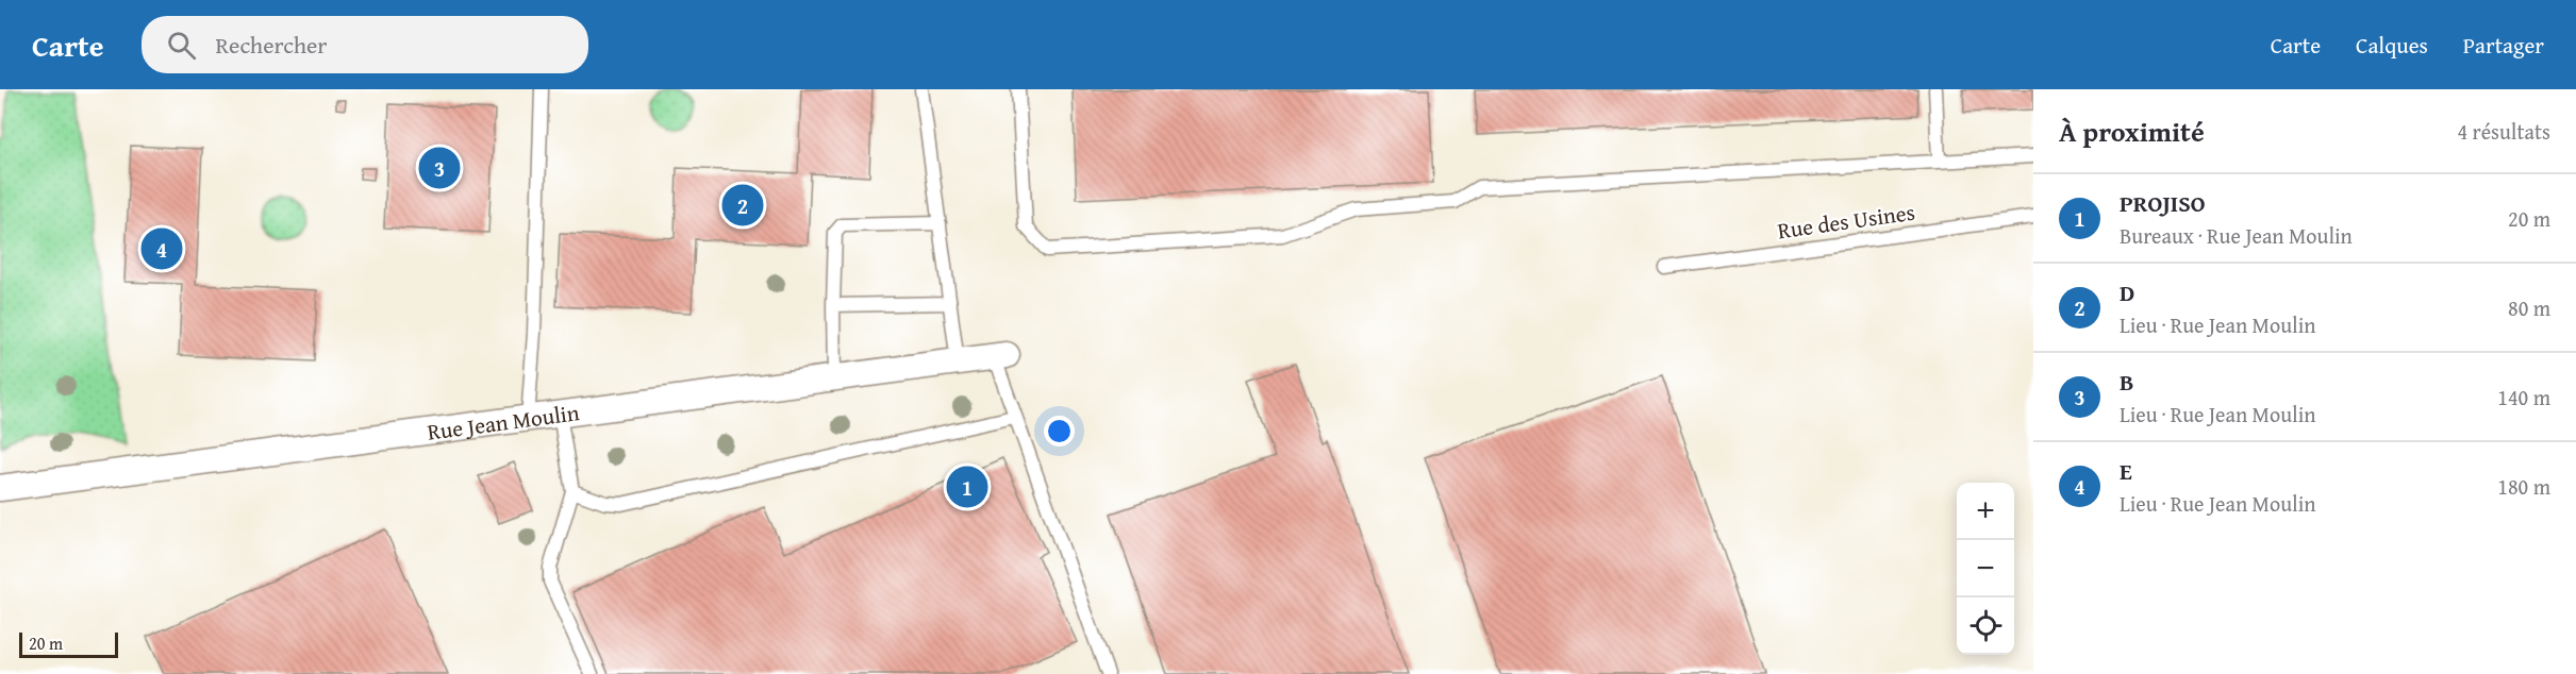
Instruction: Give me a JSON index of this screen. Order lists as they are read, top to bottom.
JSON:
{
  "streets": {
    "street": ["Rue Jean Moulin"],
    "lane": ["Rue des Usines"]
  },
  "scale_bar": "20 m",
  "page": {
    "header": "Carte",
    "search": "Rechercher",
    "nav": ["Carte", "Calques", "Partager"],
    "heading": ["À proximité", "4 résultats"],
    "pins": [
      "3",
      "2",
      "4",
      "1"
    ],
    "list": [
      {
        "mark": "1",
        "name": "PROJISO",
        "note": "Bureaux · Rue Jean Moulin",
        "value": "20 m"
      },
      {
        "mark": "2",
        "name": "D",
        "note": "Lieu · Rue Jean Moulin",
        "value": "80 m"
      },
      {
        "mark": "3",
        "name": "B",
        "note": "Lieu · Rue Jean Moulin",
        "value": "140 m"
      },
      {
        "mark": "4",
        "name": "E",
        "note": "Lieu · Rue Jean Moulin",
        "value": "180 m"
      }
    ],
    "map_buttons": ["+", "−"],
    "scale": "20 m"
  }
}
